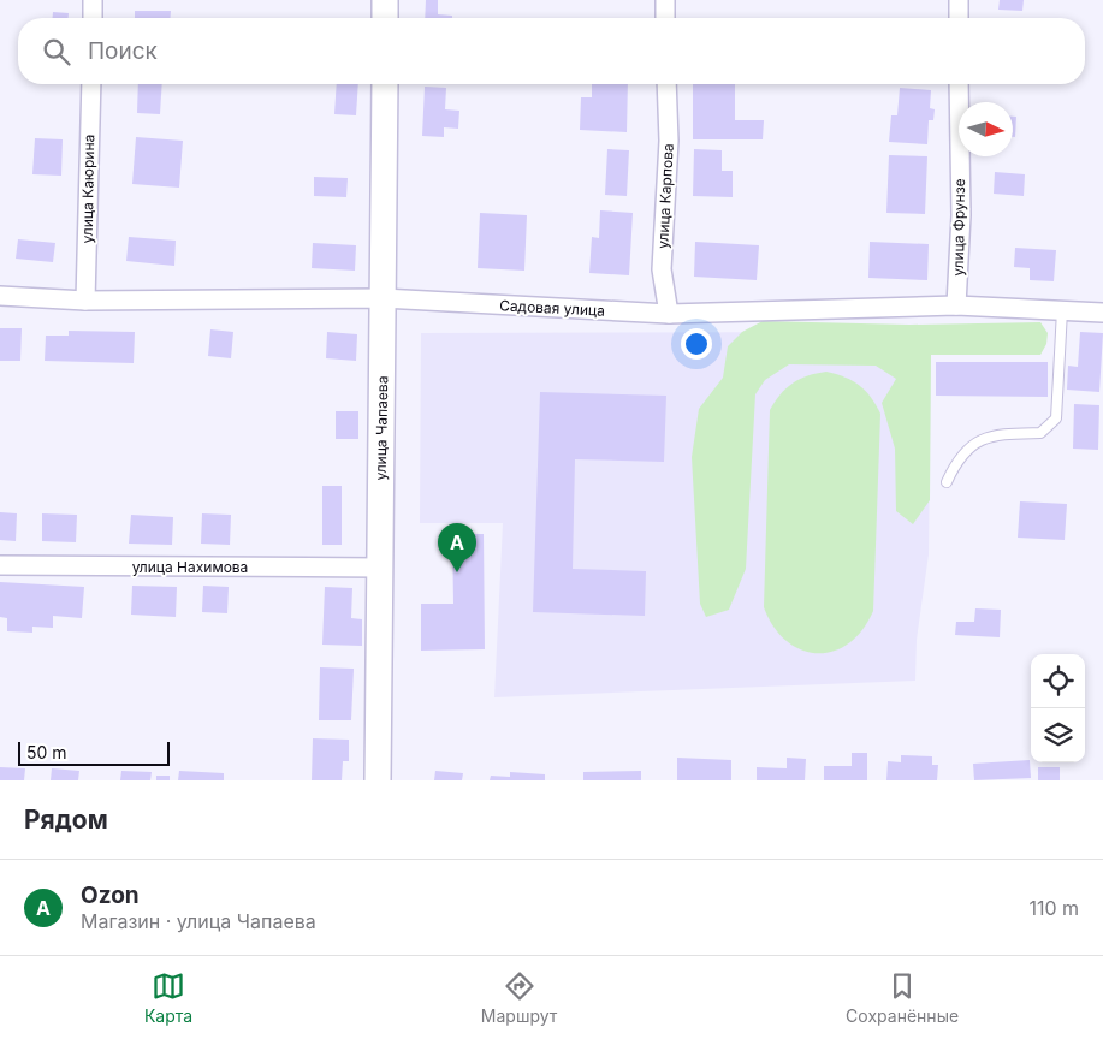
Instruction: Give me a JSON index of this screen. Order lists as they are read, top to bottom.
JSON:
{
  "streets": {
    "street": [
      "улица Каюрина",
      "улица Карпова",
      "улица Фрунзе",
      "Садовая улица",
      "улица Чапаева",
      "улица Нахимова"
    ]
  },
  "crossings": [
    ["улица Каюрина", "Садовая улица"],
    ["улица Карпова", "Садовая улица"],
    ["улица Фрунзе", "Садовая улица"],
    ["Садовая улица", "улица Чапаева"],
    ["улица Чапаева", "улица Нахимова"]
  ],
  "scale_bar": "50 m",
  "north": "right",
  "page": {
    "search": "Поиск",
    "pins": "A",
    "scale": "50 m",
    "heading": "Рядом",
    "list": [
      {
        "mark": "A",
        "name": "Ozon",
        "note": "Магазин · улица Чапаева",
        "value": "110 m"
      }
    ],
    "nav": ["Карта", "Маршрут", "Сохранённые"]
  }
}
